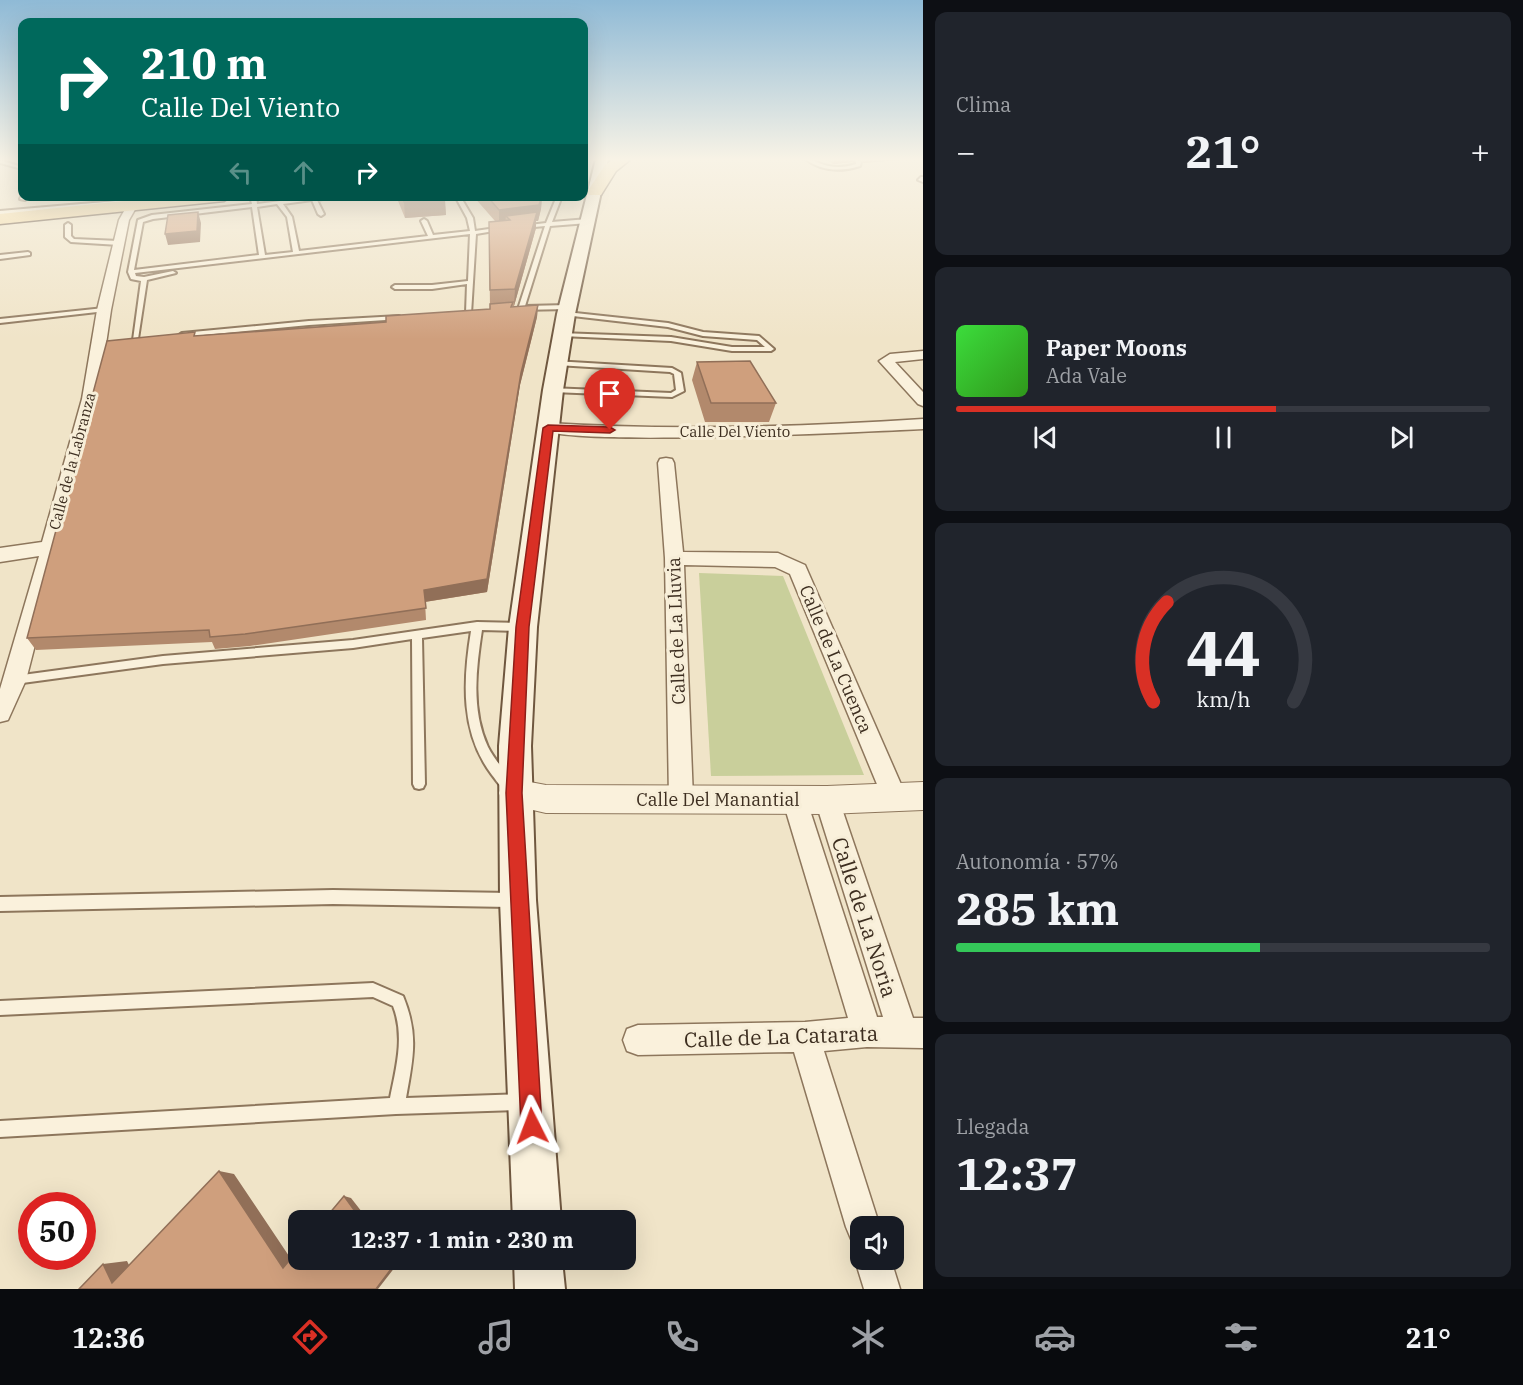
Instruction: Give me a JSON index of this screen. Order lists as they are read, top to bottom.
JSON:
{
  "streets": {
    "street": [
      "Calle Del Viento",
      "Calle de la Labranza",
      "Calle de La Lluvia",
      "Calle de La Cuenca",
      "Calle Del Manantial",
      "Calle de La Noria",
      "Calle de La Catarata"
    ]
  },
  "crossings": [
    ["Calle de La Lluvia", "Calle de La Cuenca"],
    ["Calle de La Lluvia", "Calle Del Manantial"],
    ["Calle de La Cuenca", "Calle Del Manantial"],
    ["Calle Del Manantial", "Calle de La Noria"],
    ["Calle de La Noria", "Calle de La Catarata"]
  ],
  "page": {
    "tile": [
      "Clima",
      ["Autonomía · 57%", "285 km"],
      ["Llegada", "12:37"]
    ],
    "turn": ["210 m", "Calle Del Viento"],
    "heat": ["−", "21°", "+"],
    "song": ["Paper Moons", "Ada Vale"],
    "limit": "50",
    "trip": "12:37 · 1 min · 230 m",
    "tabs": ["12:36", "21°"],
    "gauge": ["44", "km/h"]
  }
}
